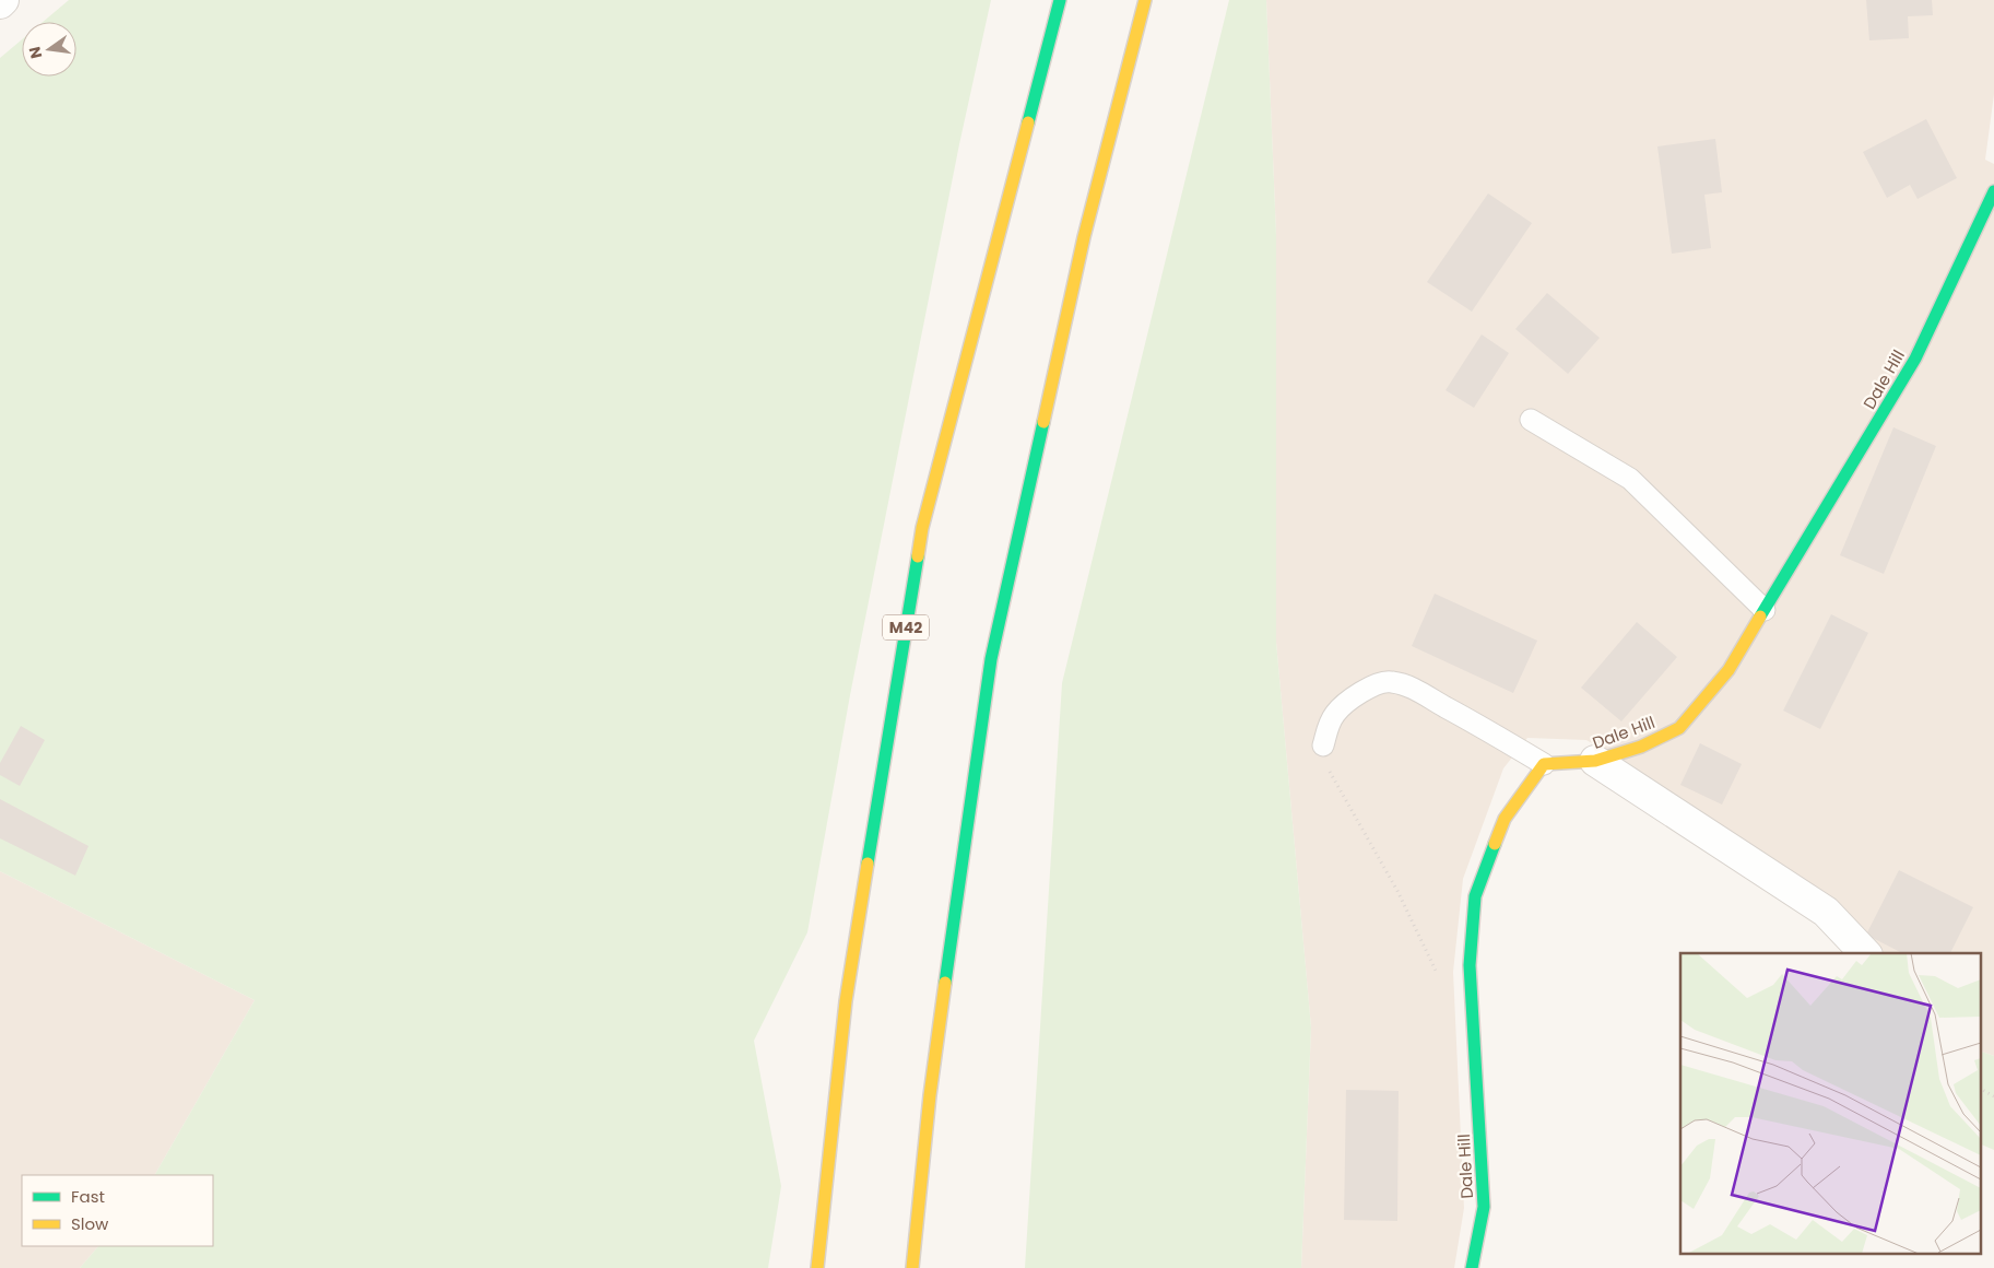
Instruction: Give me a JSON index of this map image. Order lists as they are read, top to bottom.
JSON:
{
  "streets": {
    "main road": ["Dale Hill", "M42"]
  },
  "legend": ["Fast", "Slow"],
  "north": "left"
}
